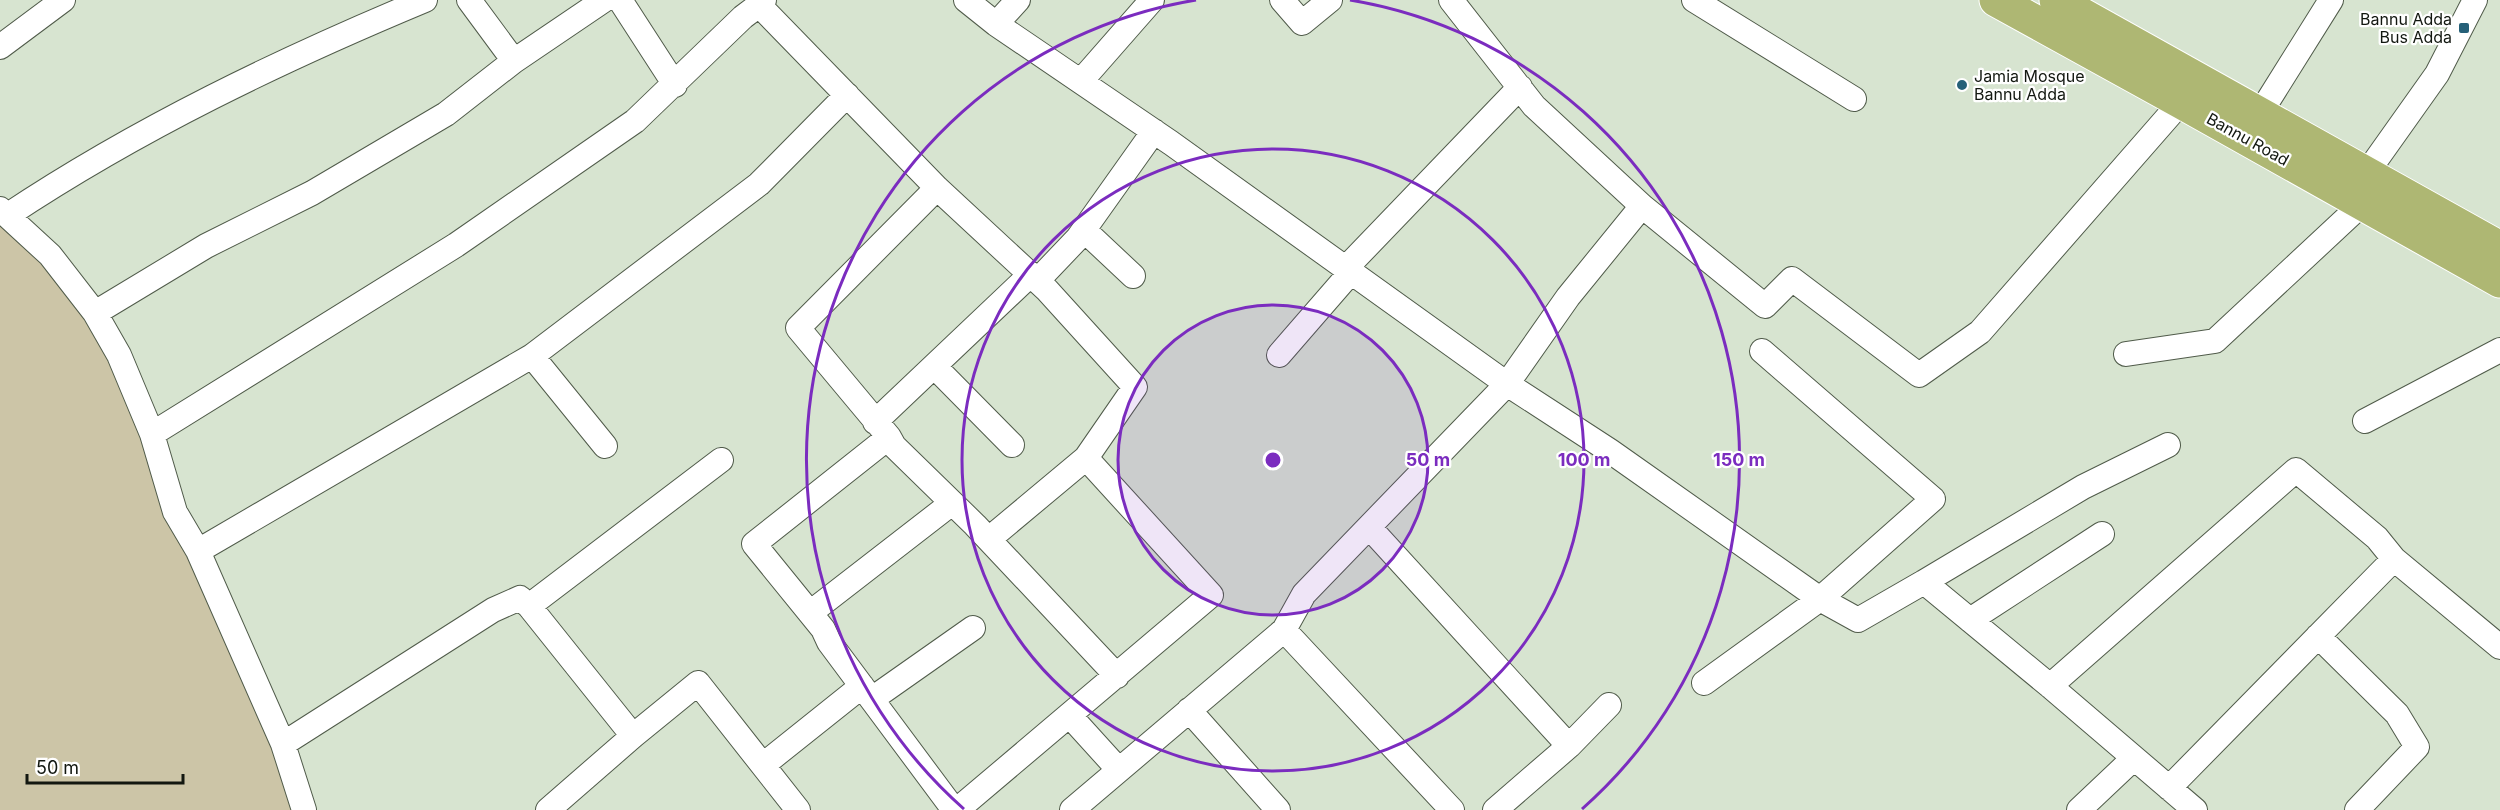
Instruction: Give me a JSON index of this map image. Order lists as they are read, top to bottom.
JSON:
{
  "streets": {
    "highway": ["Bannu Road"]
  },
  "places": {
    "transit": ["Bannu Adda Bus Adda"],
    "other": ["Jamia Mosque Bannu Adda"]
  },
  "scale_bar": "50 m",
  "rings": ["50 m", "100 m", "150 m"]
}
